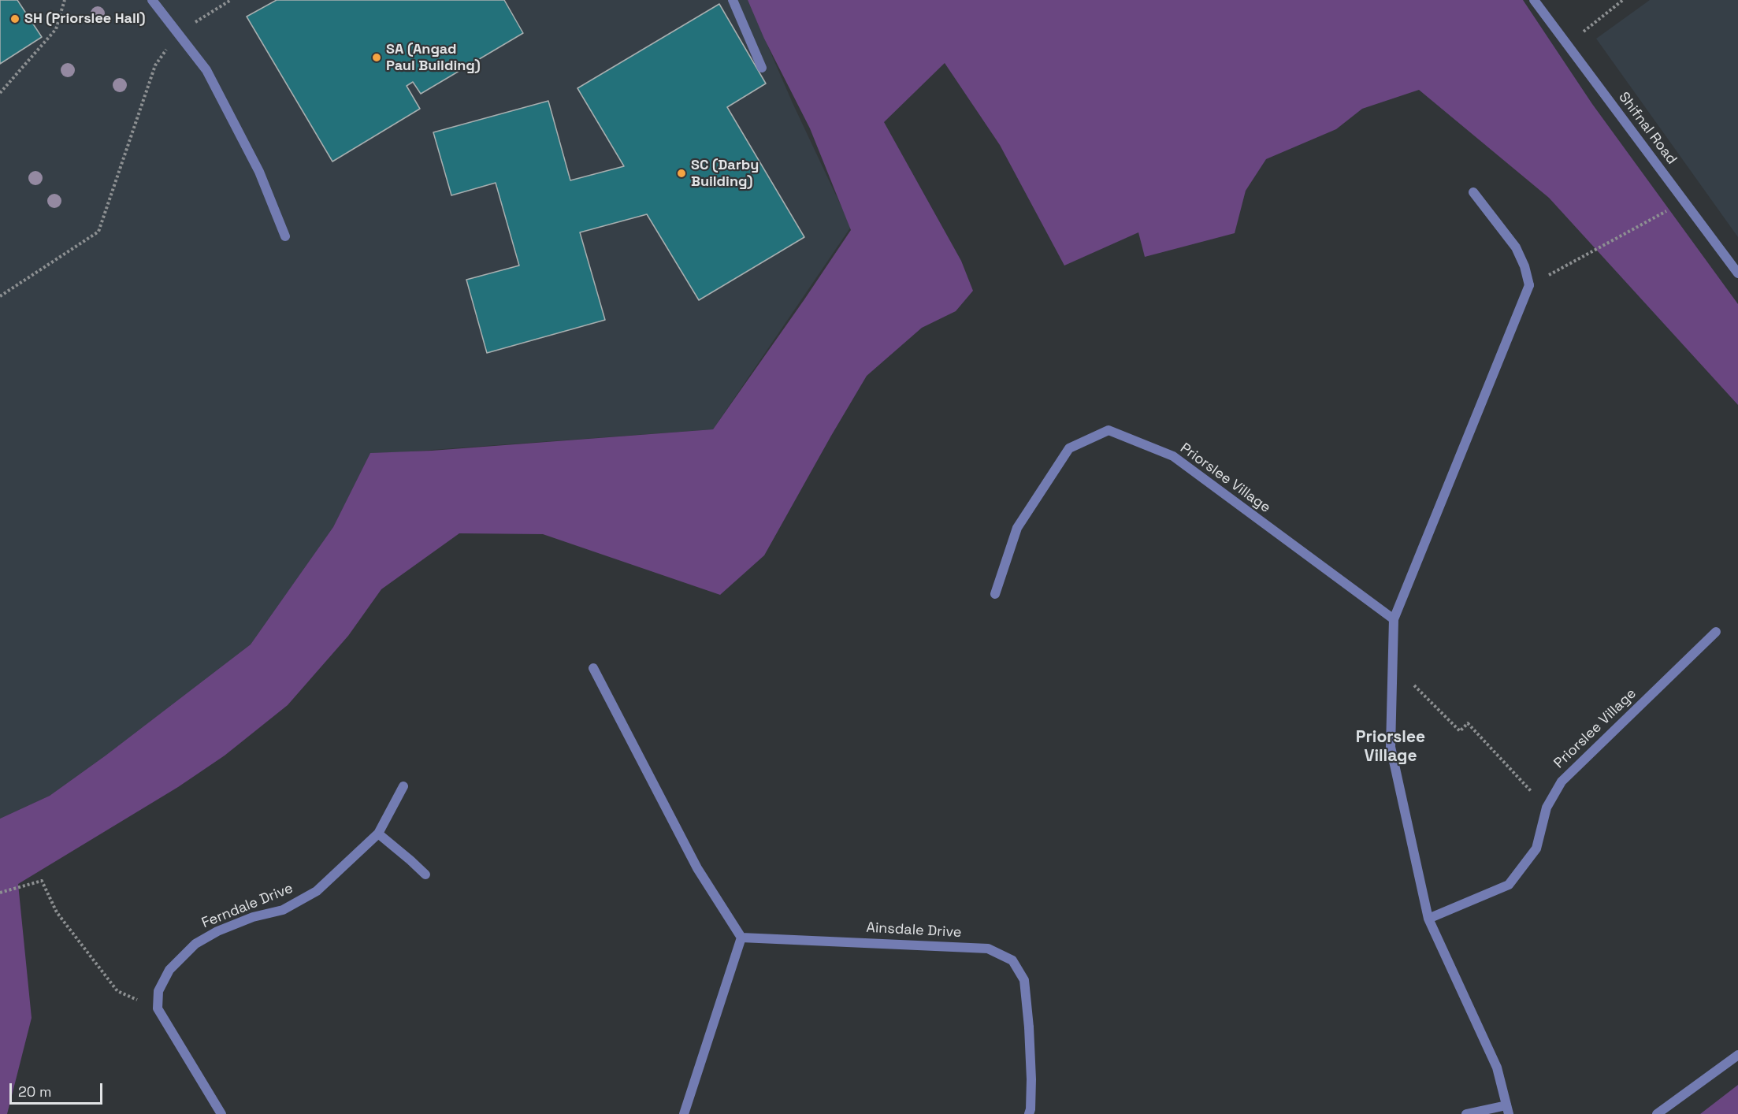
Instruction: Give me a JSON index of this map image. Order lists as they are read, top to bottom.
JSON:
{
  "streets": {
    "street": [
      "Shifnal Road",
      "Priorslee Village",
      "Ferndale Drive",
      "Ainsdale Drive"
    ]
  },
  "districts": ["Priorslee Village"],
  "places": ["SH (Priorslee Hall)", "SA (Angad Paul Building)", "SC (Darby Building)"],
  "scale_bar": "20 m"
}
